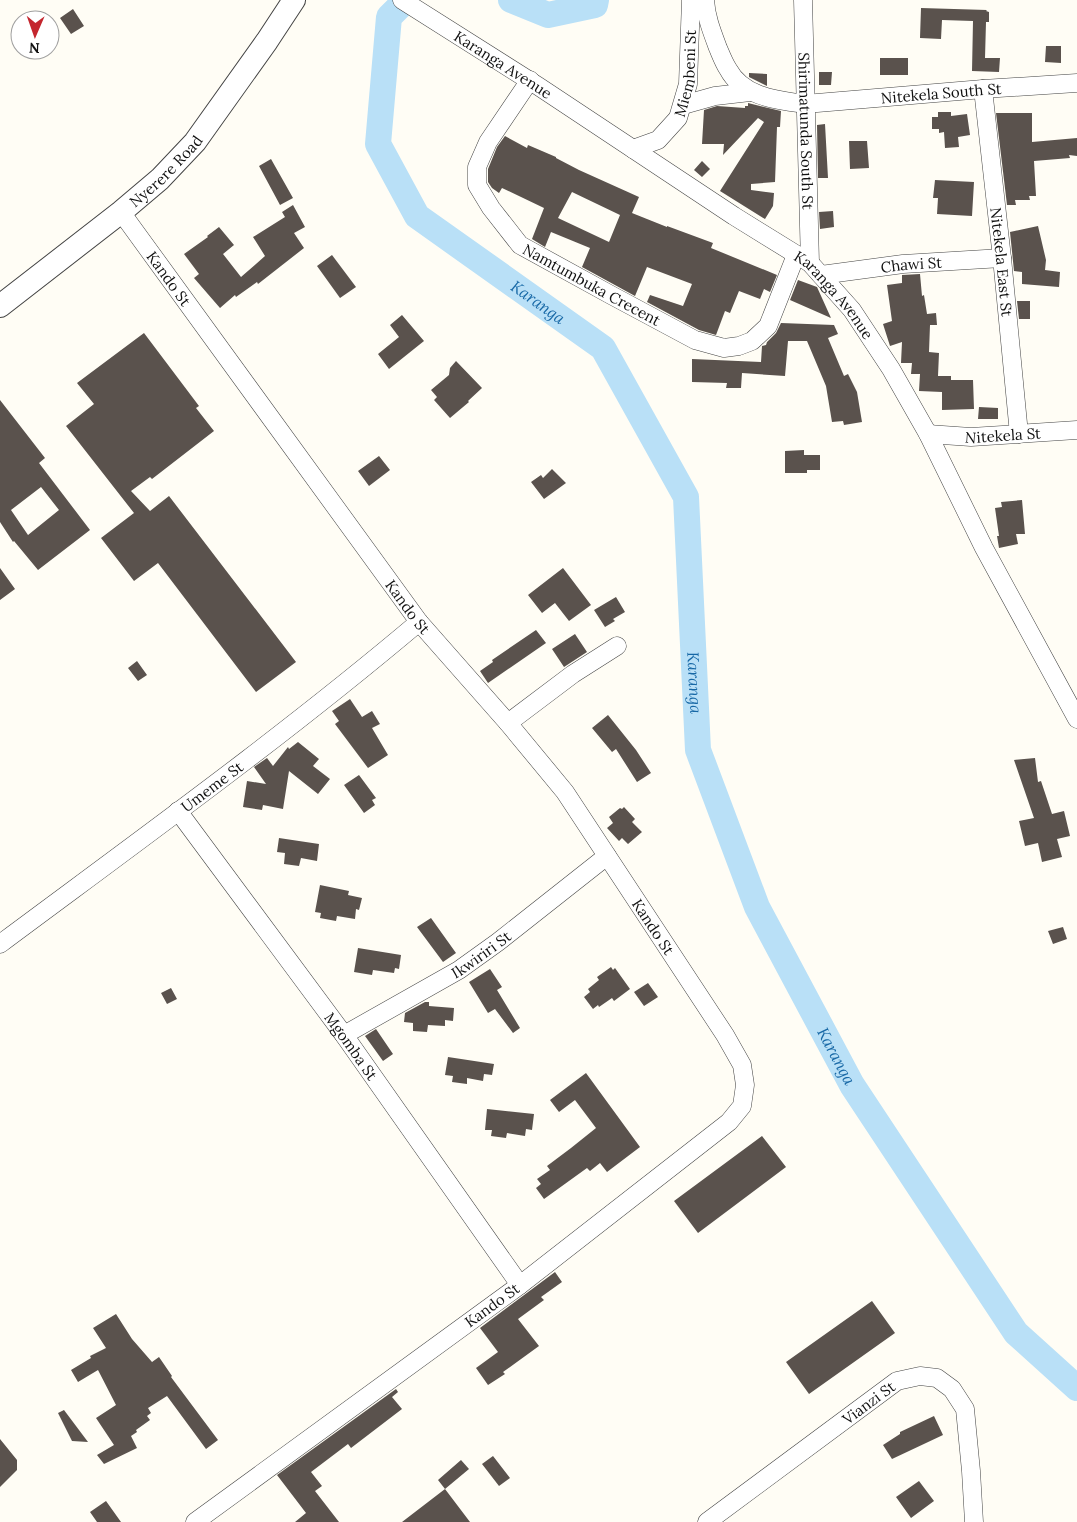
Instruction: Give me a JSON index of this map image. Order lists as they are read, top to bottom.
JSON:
{
  "streets": {
    "street": [
      "Karanga Avenue",
      "Miembeni St",
      "Nitekela South St",
      "Shirimatunda South St",
      "Nyerere Road",
      "Nitekela East St",
      "Chawi St",
      "Kando St",
      "Namtumbuka Crecent",
      "Nitekela St",
      "Umeme St",
      "Ikwiriri St",
      "Mgomba St",
      "Vianzi St"
    ]
  },
  "crossings": [
    ["Karanga Avenue", "Miembeni St"],
    ["Karanga Avenue", "Shirimatunda South St"],
    ["Karanga Avenue", "Chawi St"],
    ["Karanga Avenue", "Namtumbuka Crecent"],
    ["Karanga Avenue", "Nitekela St"],
    ["Nitekela South St", "Shirimatunda South St"],
    ["Nitekela South St", "Nitekela East St"],
    ["Shirimatunda South St", "Chawi St"],
    ["Shirimatunda South St", "Namtumbuka Crecent"],
    ["Nyerere Road", "Kando St"],
    ["Nitekela East St", "Chawi St"],
    ["Nitekela East St", "Nitekela St"],
    ["Chawi St", "Namtumbuka Crecent"],
    ["Kando St", "Umeme St"],
    ["Kando St", "Ikwiriri St"],
    ["Kando St", "Mgomba St"],
    ["Umeme St", "Mgomba St"],
    ["Ikwiriri St", "Mgomba St"]
  ],
  "water": ["Karanga"],
  "north": "bottom"
}
